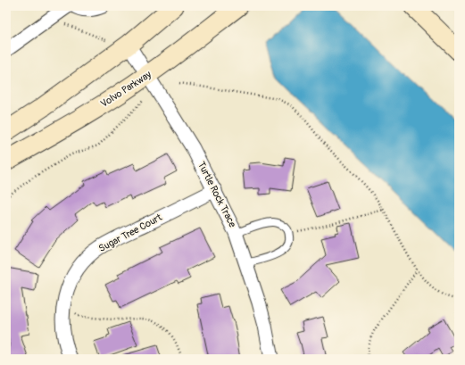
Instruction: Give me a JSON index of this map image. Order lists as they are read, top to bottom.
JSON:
{
  "streets": {
    "main road": ["Volvo Parkway"],
    "street": ["Turtle Rock Trace", "Sugar Tree Court"]
  },
  "crossings": [
    ["Volvo Parkway", "Turtle Rock Trace"],
    ["Turtle Rock Trace", "Sugar Tree Court"]
  ]
}
